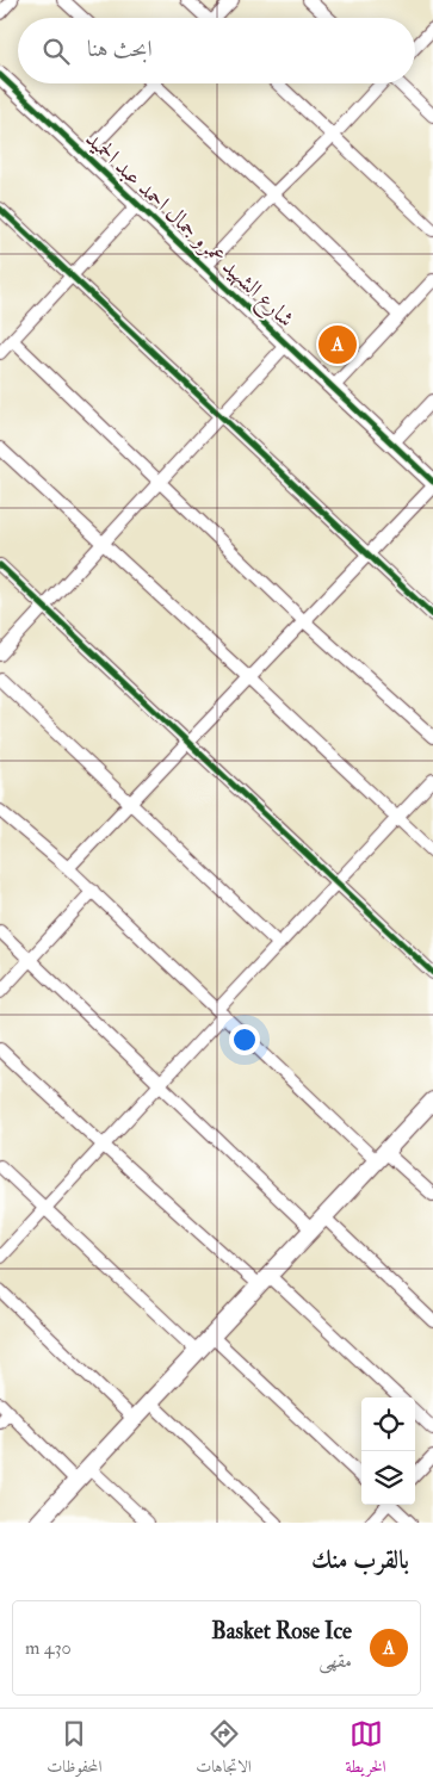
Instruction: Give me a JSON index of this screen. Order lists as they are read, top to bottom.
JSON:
{
  "streets": {
    "street": ["شارع الشهيد عمرو جمال احمد عبد الحميد"]
  },
  "page": {
    "search": "ابحث هنا",
    "pins": "A",
    "heading": "بالقرب منك",
    "list": [
      {
        "mark": "A",
        "name": "Basket Rose Ice",
        "note": "مقهى",
        "value": "430 m"
      }
    ],
    "nav": ["الخريطة", "الاتجاهات", "المحفوظات"]
  }
}
